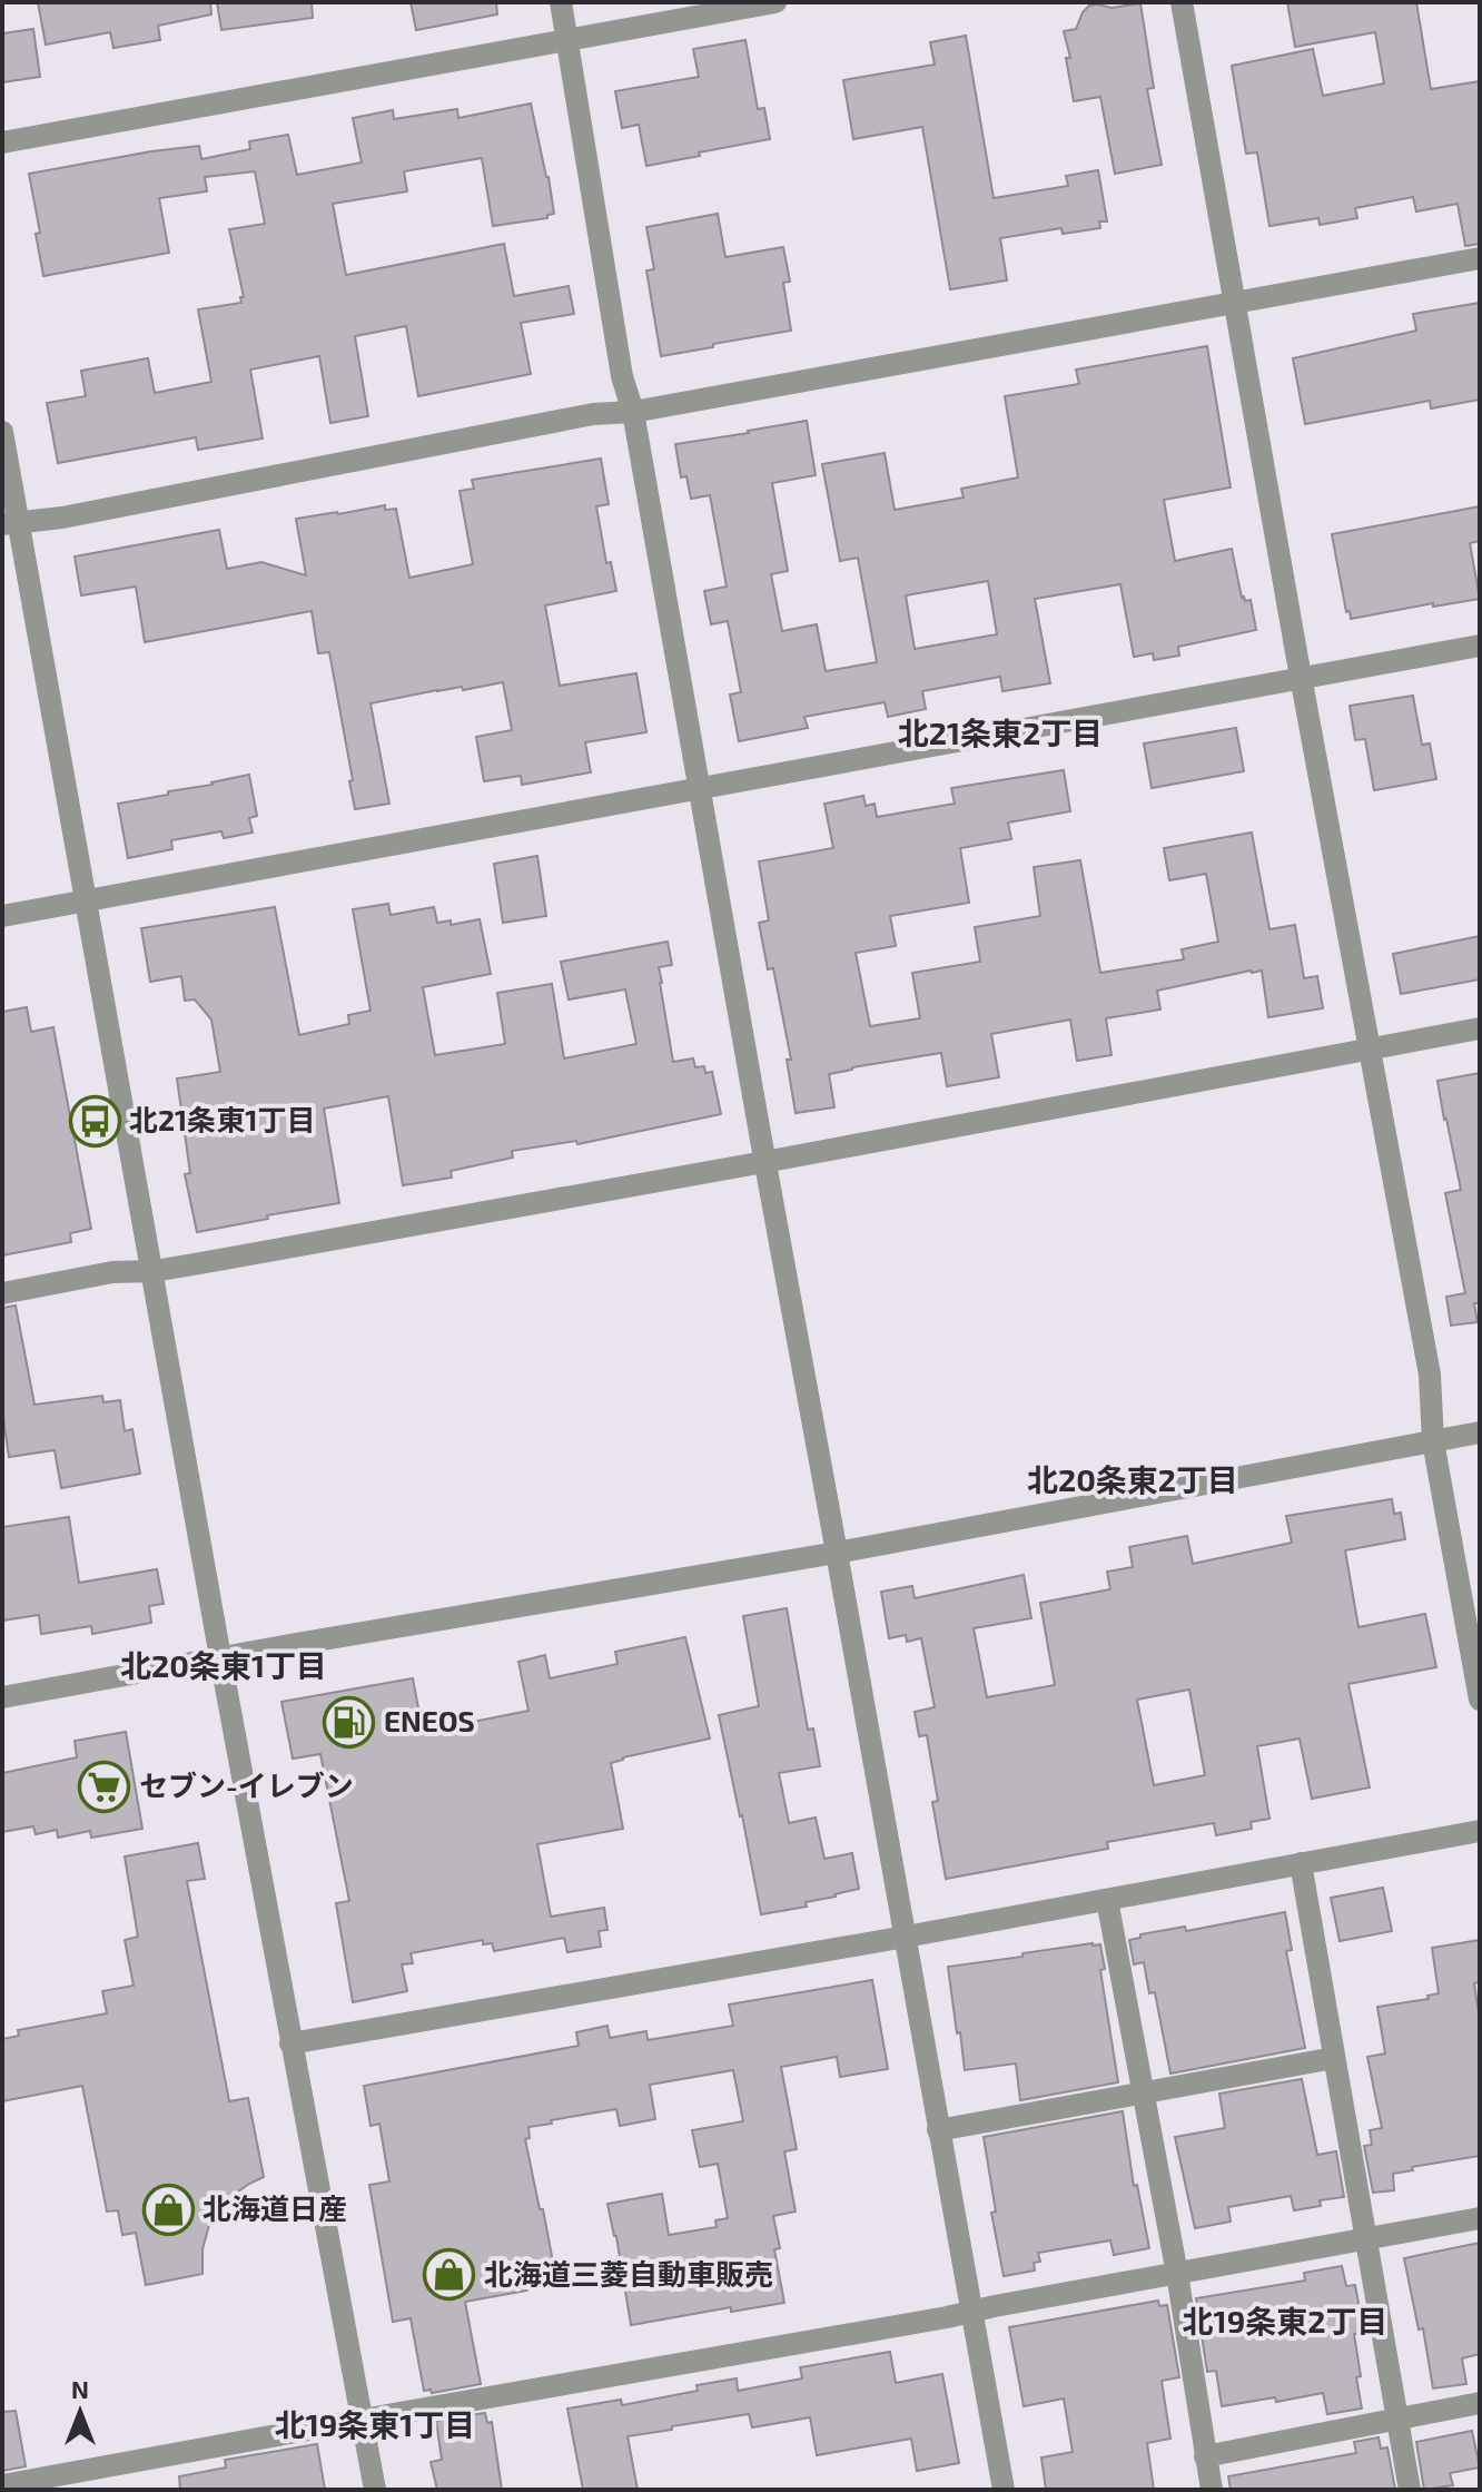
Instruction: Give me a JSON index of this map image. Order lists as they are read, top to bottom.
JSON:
{
  "districts": [
    "北21条東2丁目",
    "北20条東2丁目",
    "北20条東1丁目",
    "北19条東2丁目",
    "北19条東1丁目"
  ],
  "places": {
    "bus stop": ["北21条東1丁目"],
    "fuel station": ["ENEOS"],
    "supermarket": ["セブン-イレブン"],
    "shop": ["北海道日産", "北海道三菱自動車販売"]
  },
  "north": "top"
}
